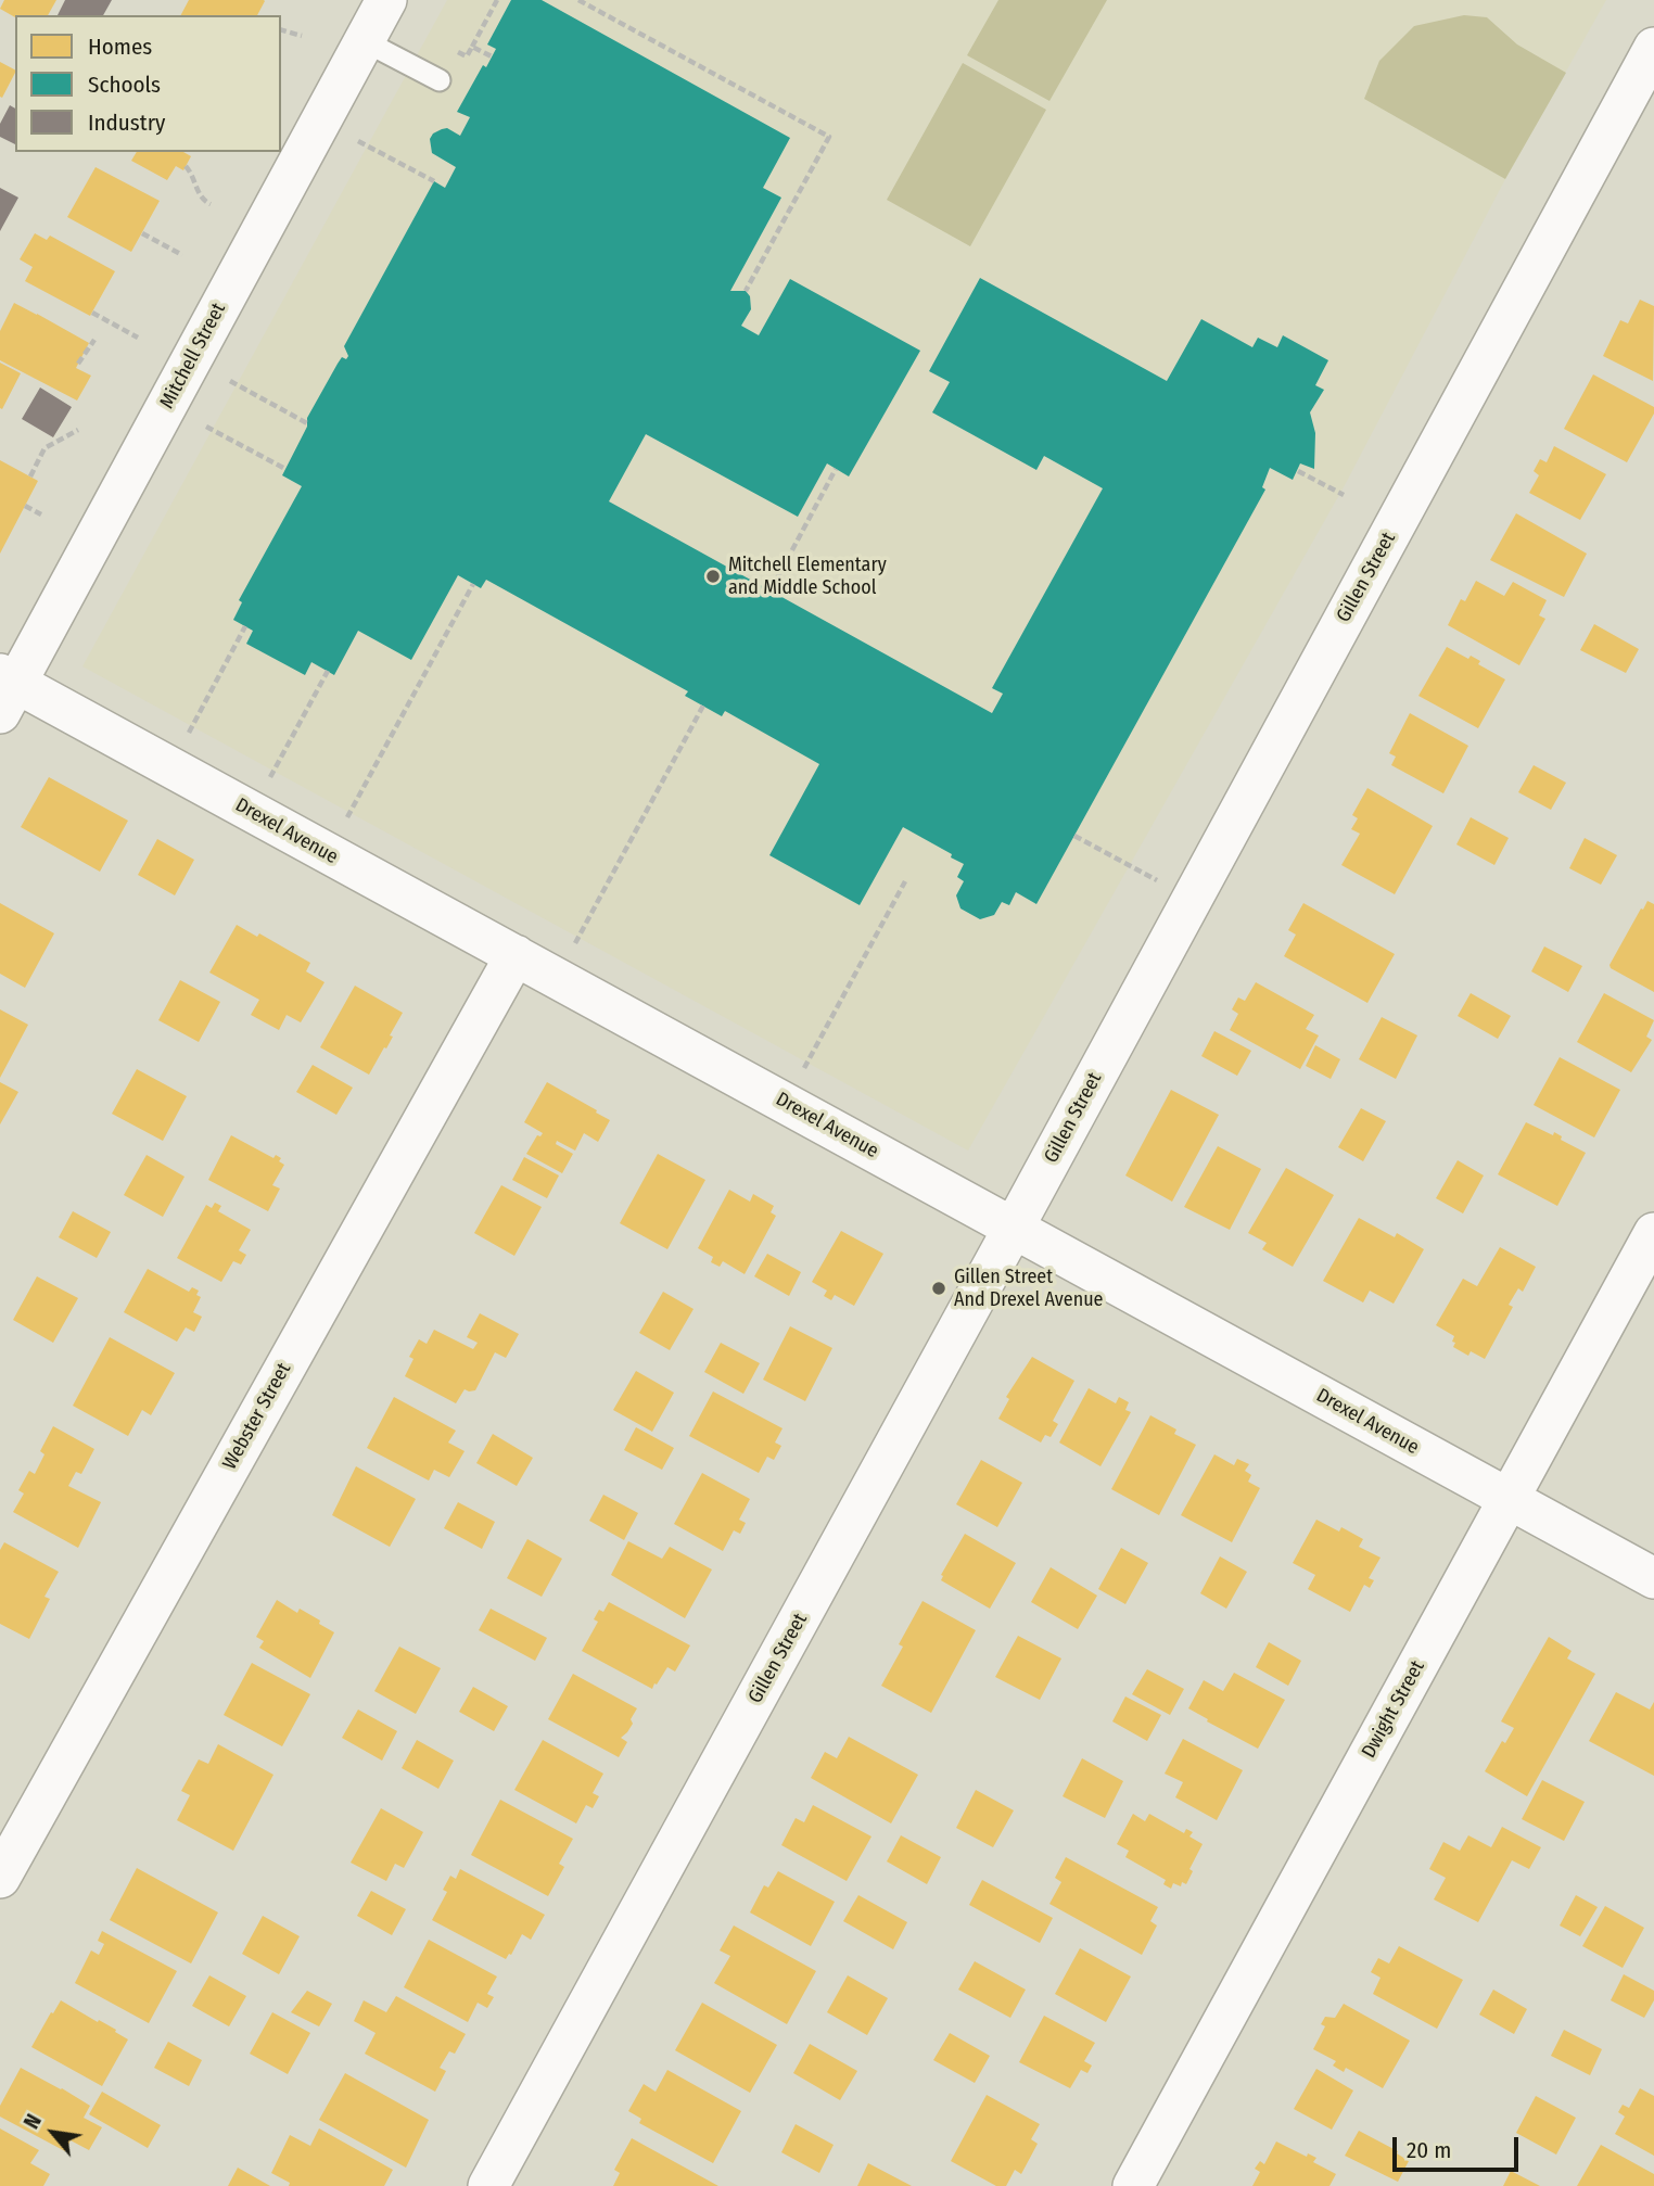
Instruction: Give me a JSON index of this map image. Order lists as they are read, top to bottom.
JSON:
{
  "streets": {
    "street": [
      "Mitchell Street",
      "Gillen Street",
      "Drexel Avenue",
      "Webster Street",
      "Dwight Street"
    ]
  },
  "crossings": [
    ["Mitchell Street", "Drexel Avenue"],
    ["Gillen Street", "Drexel Avenue"],
    ["Drexel Avenue", "Webster Street"],
    ["Drexel Avenue", "Dwight Street"]
  ],
  "places": ["Mitchell Elementary and Middle School", "Gillen Street And Drexel Avenue"],
  "legend": ["Homes", "Schools", "Industry"],
  "scale_bar": "20 m",
  "north": "top left"
}
